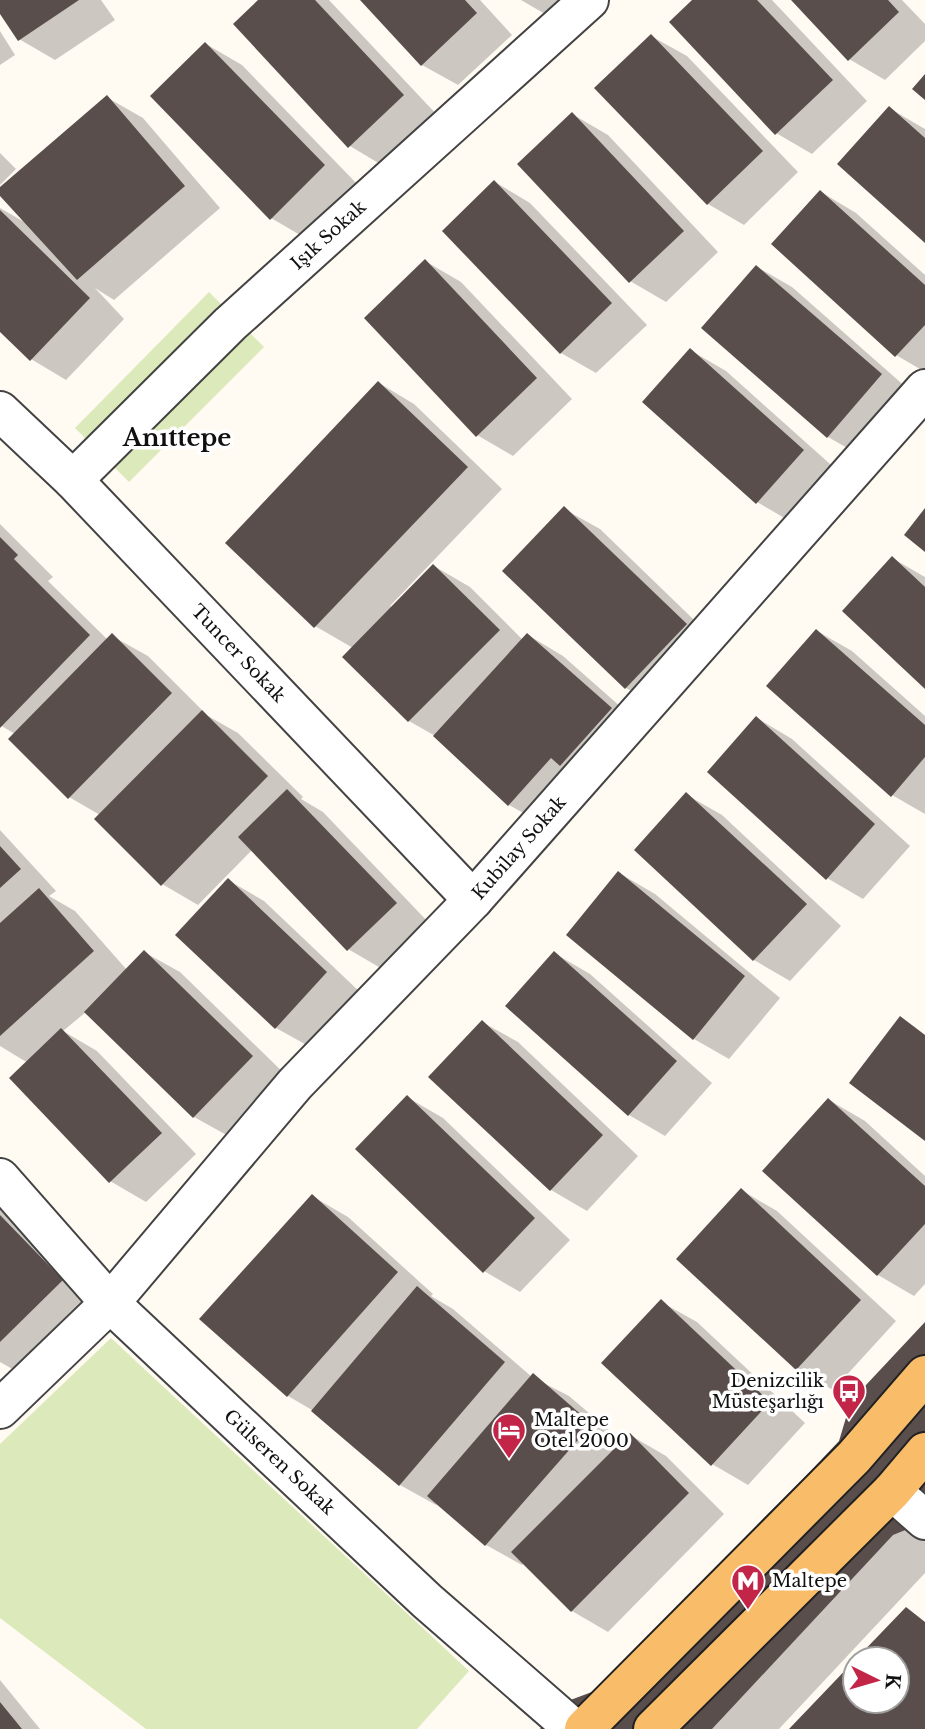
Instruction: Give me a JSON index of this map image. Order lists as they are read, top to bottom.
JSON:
{
  "streets": {
    "street": [
      "Işık Sokak",
      "Tuncer Sokak",
      "Kubilay Sokak",
      "Gülseren Sokak"
    ]
  },
  "crossings": [
    ["Işık Sokak", "Tuncer Sokak"],
    ["Tuncer Sokak", "Kubilay Sokak"],
    ["Kubilay Sokak", "Gülseren Sokak"]
  ],
  "districts": ["Anıttepe"],
  "places": {
    "bus stop": ["Denizcilik Müsteşarlığı"],
    "hotel": ["Maltepe Otel 2000"],
    "metro station": ["Maltepe"]
  },
  "north": "right"
}
